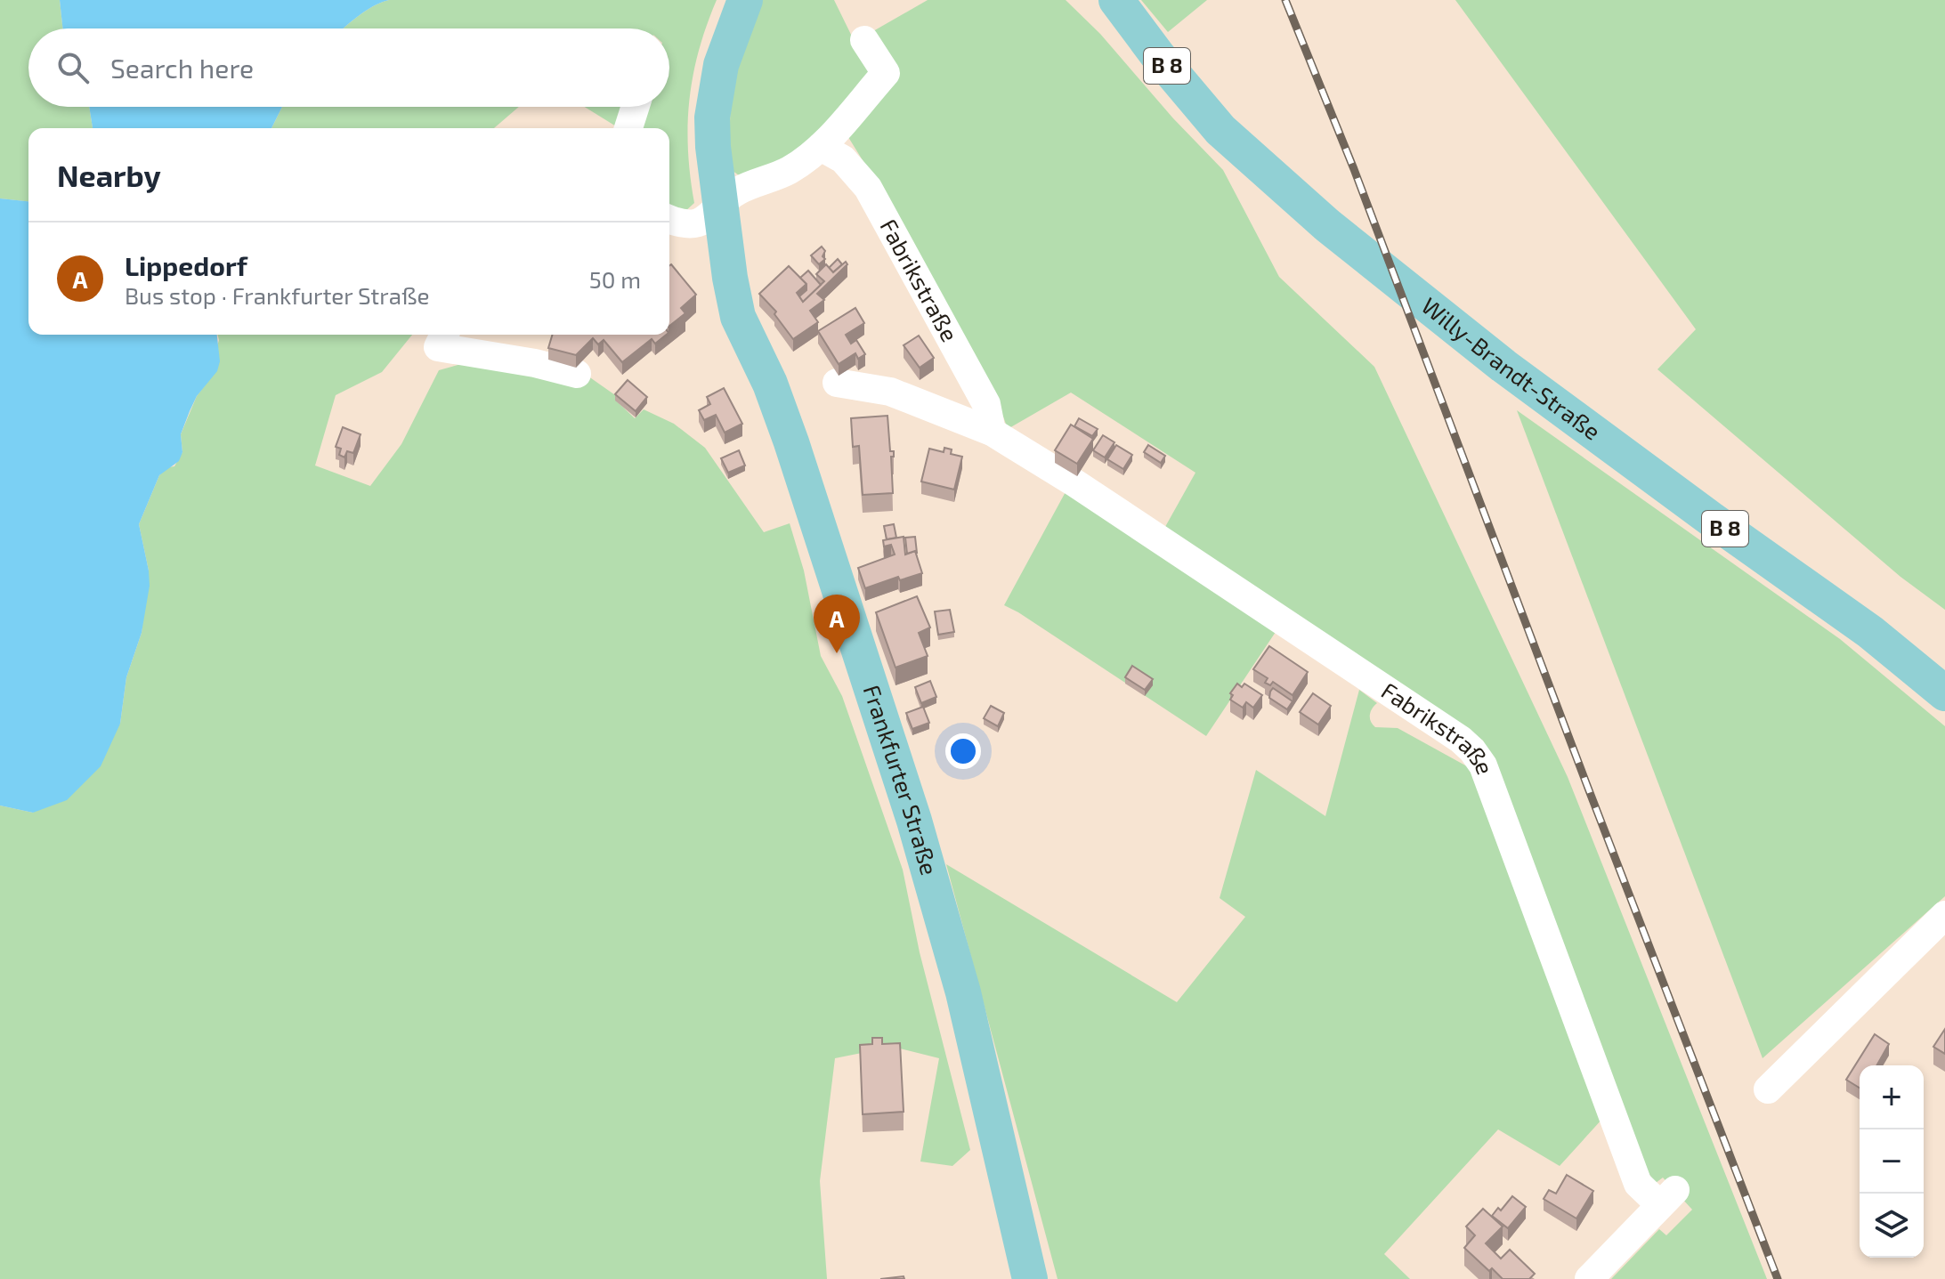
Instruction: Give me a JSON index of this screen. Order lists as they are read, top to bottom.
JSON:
{
  "streets": {
    "main road": ["B 8", "Willy-Brandt-Straße", "Frankfurter Straße"],
    "street": ["Fabrikstraße"]
  },
  "page": {
    "search": "Search here",
    "heading": "Nearby",
    "list": [
      {
        "mark": "A",
        "name": "Lippedorf",
        "note": "Bus stop · Frankfurter Straße",
        "value": "50 m"
      }
    ],
    "pins": "A",
    "map_buttons": ["+", "−"]
  }
}
